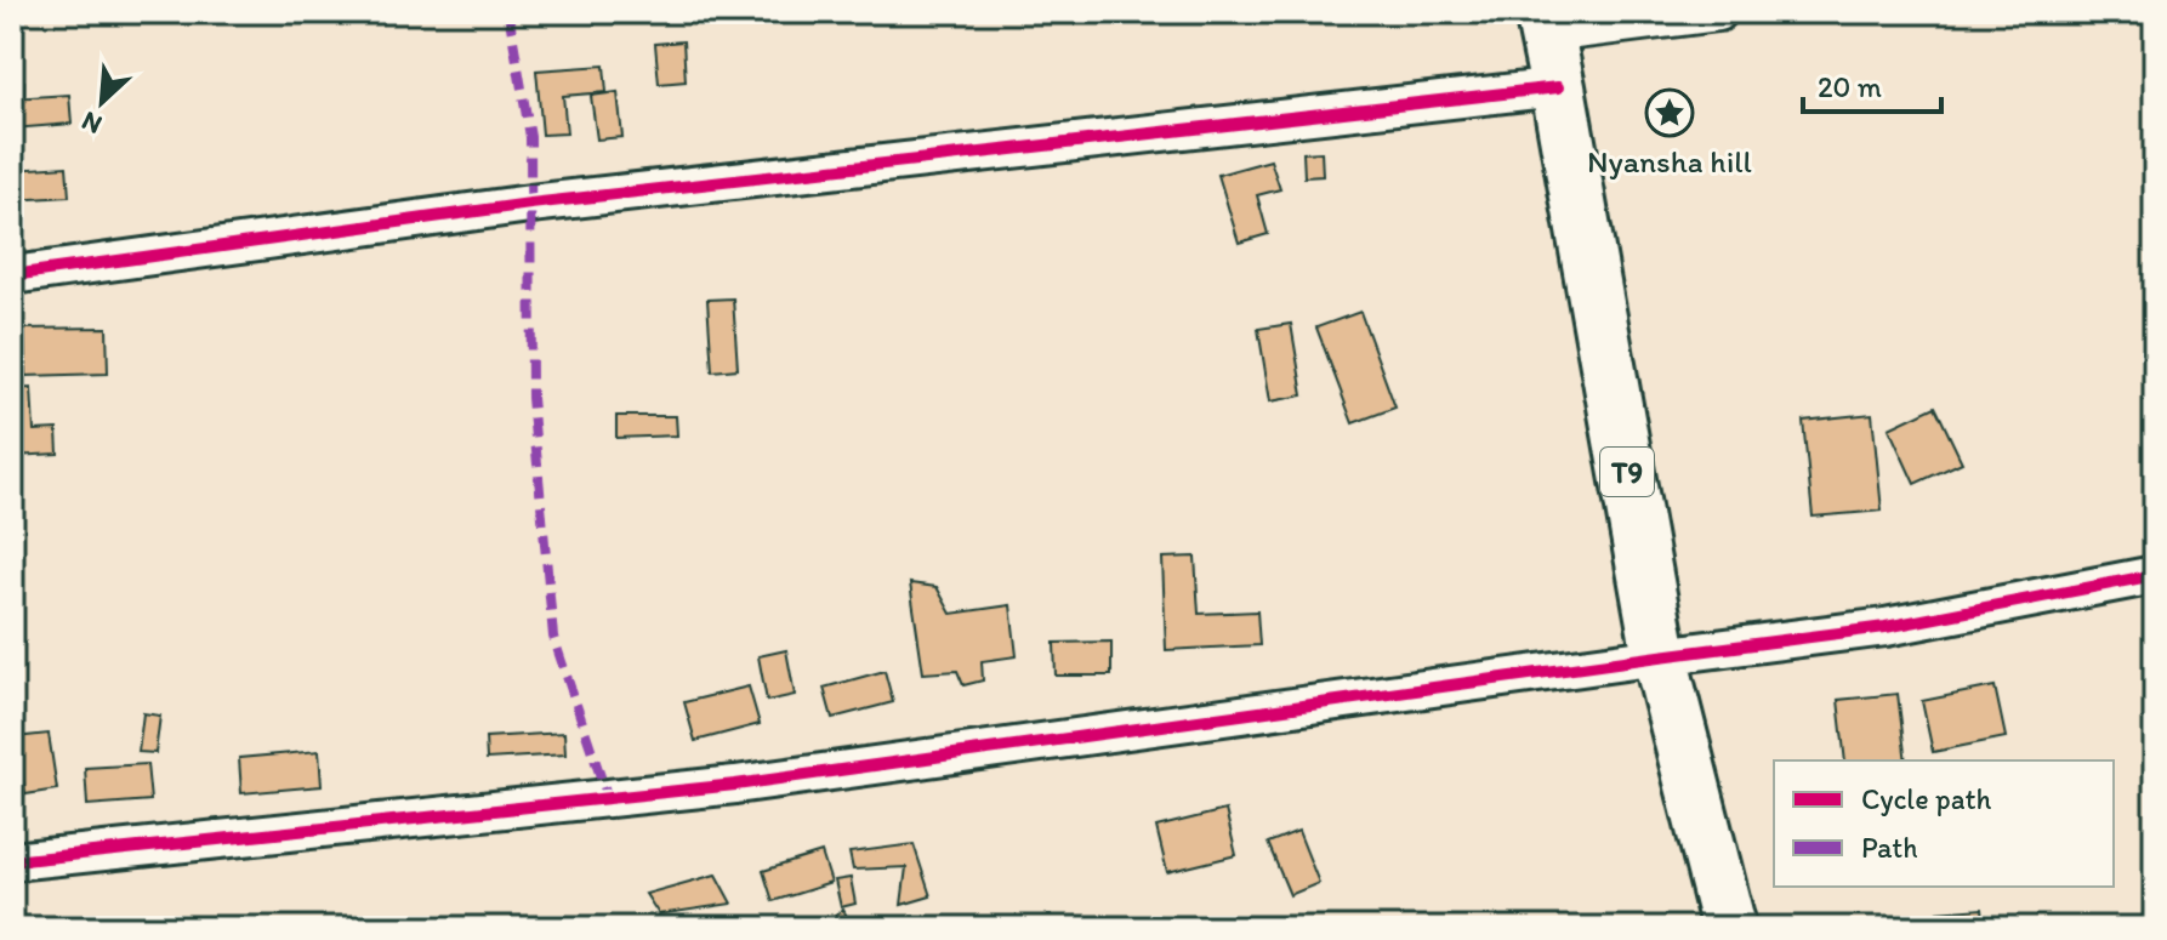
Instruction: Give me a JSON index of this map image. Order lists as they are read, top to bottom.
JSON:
{
  "streets": {
    "highway": ["T9"]
  },
  "places": {
    "place": ["Nyansha hill"]
  },
  "legend": ["Cycle path", "Path"],
  "scale_bar": "20 m",
  "north": "bottom left"
}
